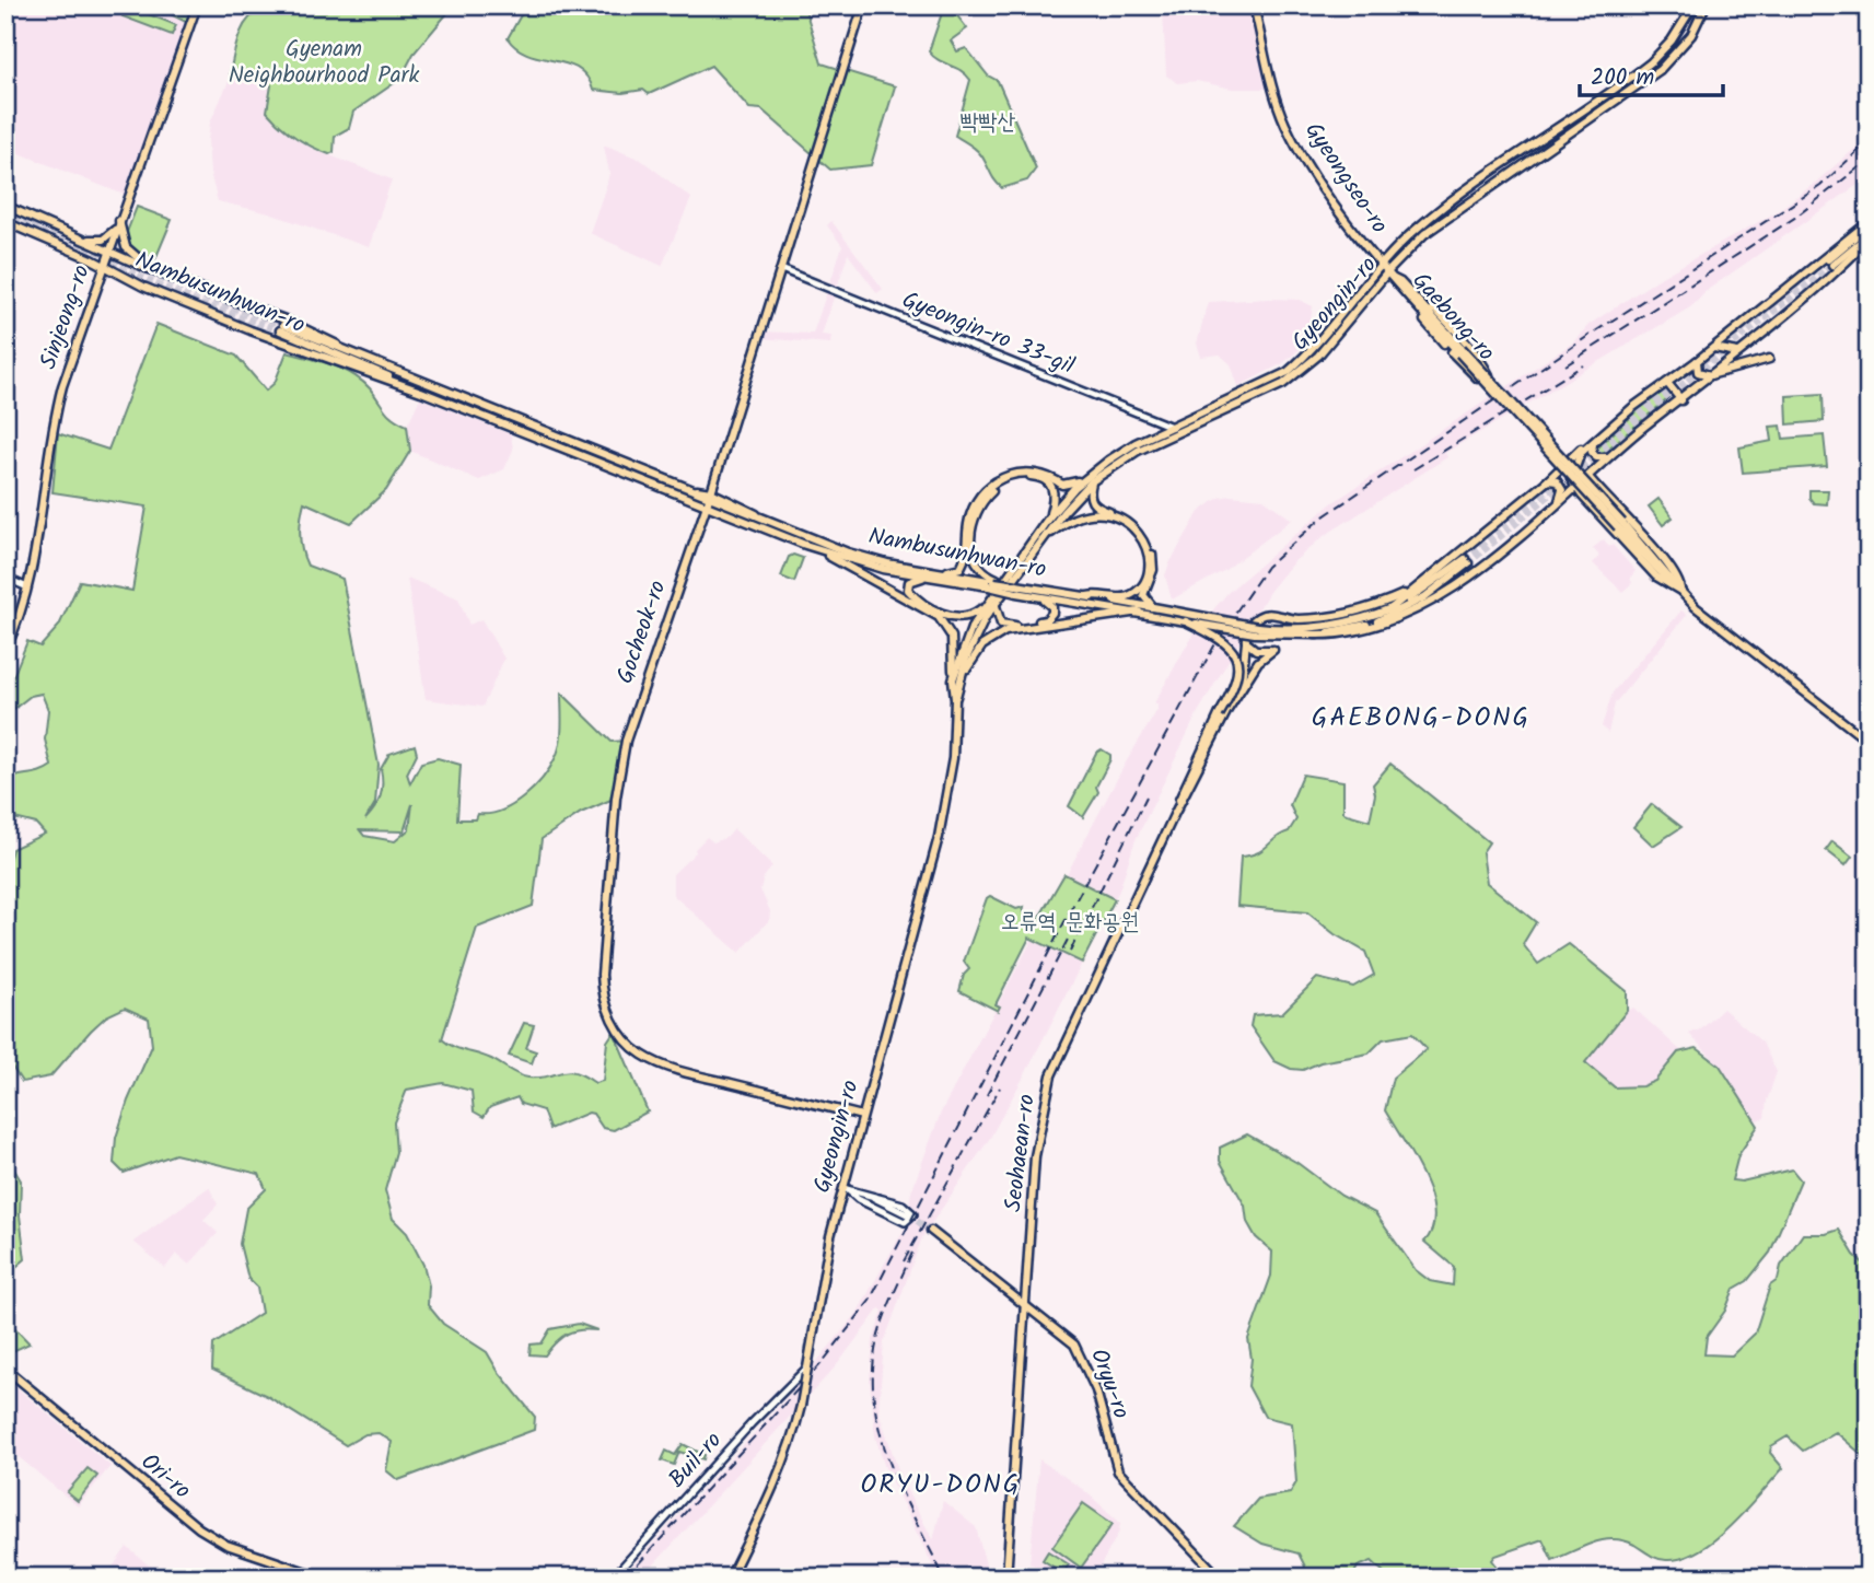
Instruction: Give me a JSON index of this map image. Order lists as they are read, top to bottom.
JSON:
{
  "streets": {
    "main road": [
      "Gyeongseo-ro",
      "Nambusunhwan-ro",
      "Gyeongin-ro",
      "Sinjeong-ro",
      "Gaebong-ro",
      "Gocheok-ro",
      "Seohaean-ro",
      "Oryu-ro",
      "Ori-ro"
    ],
    "street": ["Gyeongin-ro 33-gil", "Buil-ro"]
  },
  "crossings": [
    ["Gyeongseo-ro", "Gyeongin-ro"],
    ["Gyeongseo-ro", "Gaebong-ro"],
    ["Nambusunhwan-ro", "Sinjeong-ro"],
    ["Nambusunhwan-ro", "Gocheok-ro"],
    ["Gyeongin-ro", "Gyeongin-ro 33-gil"],
    ["Gyeongin-ro", "Gocheok-ro"],
    ["Gyeongin-ro", "Buil-ro"],
    ["Gyeongin-ro 33-gil", "Gocheok-ro"],
    ["Seohaean-ro", "Oryu-ro"]
  ],
  "districts": ["GAEBONG-DONG", "ORYU-DONG"],
  "parks": ["Gyenam Neighbourhood Park", "빡빡산", "오류역 문화공원"],
  "scale_bar": "200 m"
}
